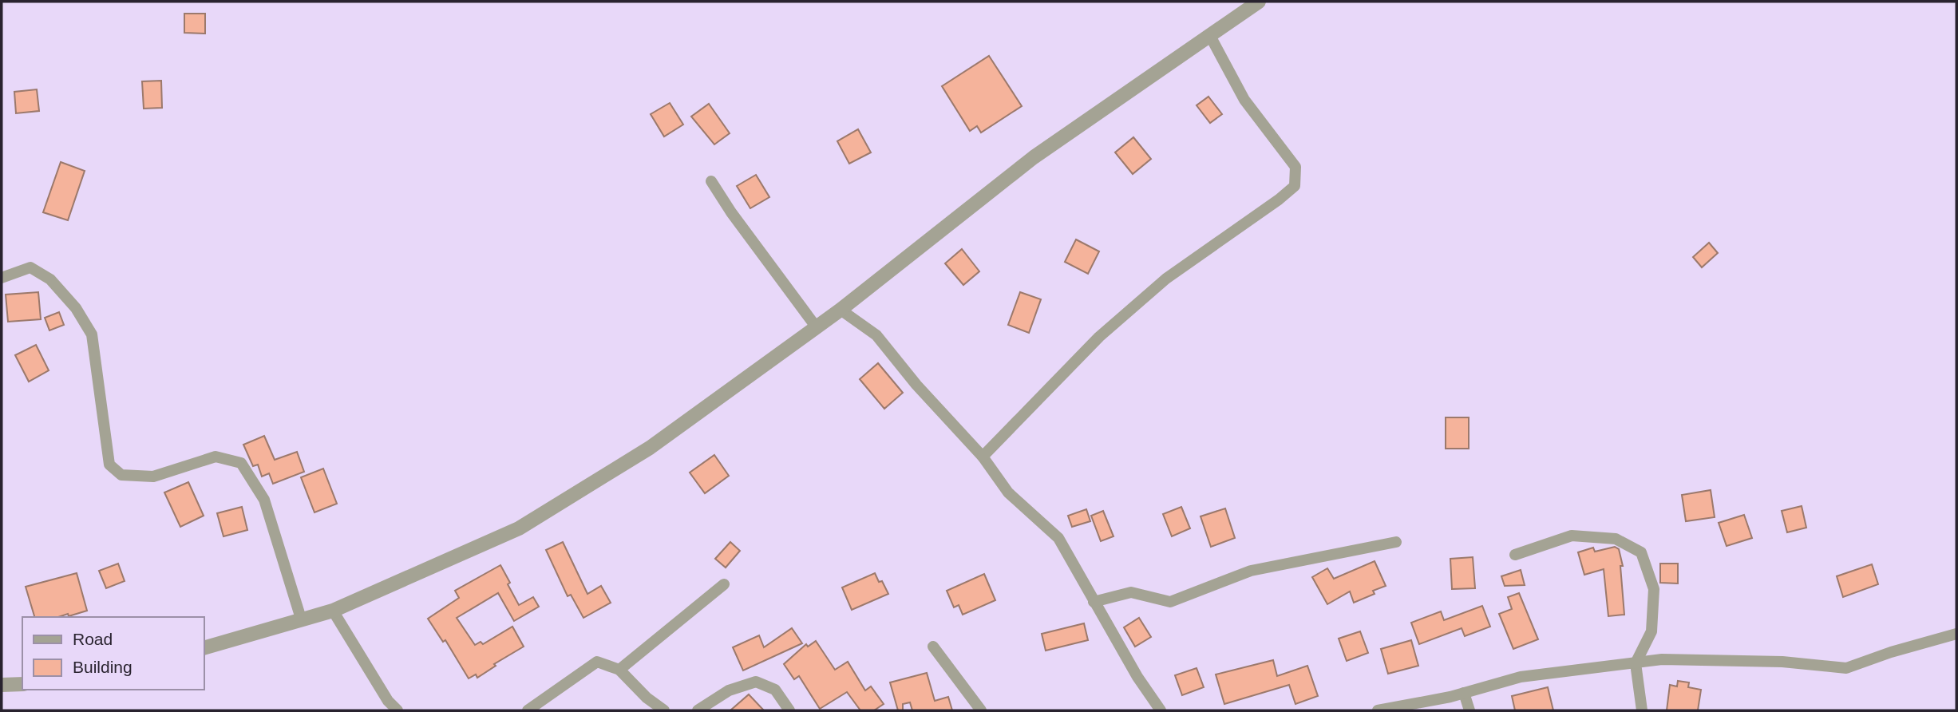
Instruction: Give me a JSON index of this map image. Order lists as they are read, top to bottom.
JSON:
{
  "legend": ["Road", "Building"]
}
